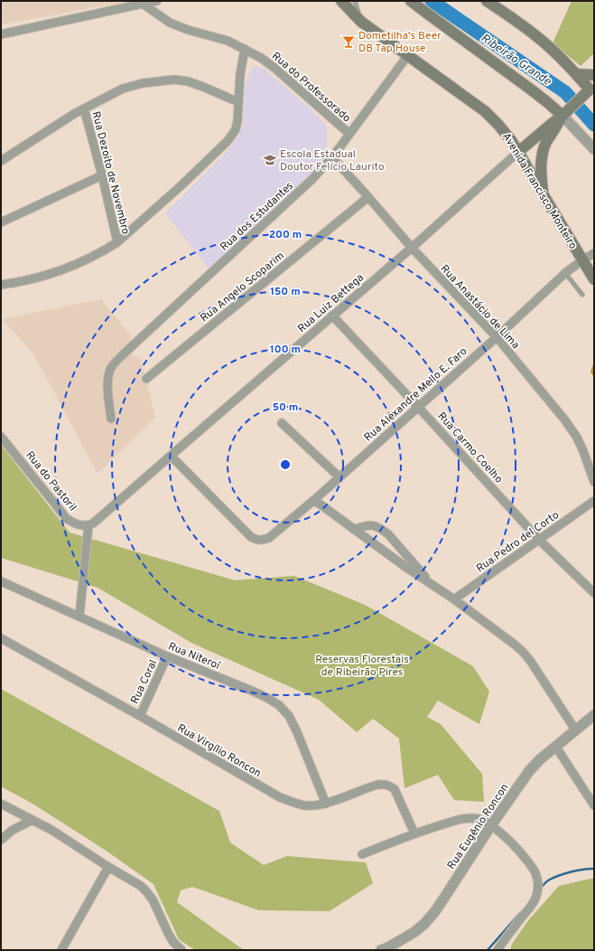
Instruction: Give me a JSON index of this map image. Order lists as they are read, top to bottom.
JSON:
{
  "streets": {
    "main road": ["Avenida Francisco Monteiro"],
    "street": [
      "Rua do Professorado",
      "Rua Dezoito de Novembro",
      "Rua dos Estudantes",
      "Rua Angelo Scoparim",
      "Rua Luiz Bettega",
      "Rua Anastácio de Lima",
      "Rua Alexandre Mello E. Faro",
      "Rua Carmo Coelho",
      "Rua do Pastoril",
      "Rua Pedro del Corto",
      "Rua Niteroí",
      "Rua Coral",
      "Rua Virgílio Roncon",
      "Rua Eugênio Roncon"
    ]
  },
  "crossings": [
    ["Rua do Professorado", "Rua dos Estudantes"],
    ["Avenida Francisco Monteiro", "Rua dos Estudantes"],
    ["Avenida Francisco Monteiro", "Rua Luiz Bettega"],
    ["Avenida Francisco Monteiro", "Rua Alexandre Mello E. Faro"],
    ["Rua dos Estudantes", "Rua Anastácio de Lima"],
    ["Rua Angelo Scoparim", "Rua Anastácio de Lima"],
    ["Rua Luiz Bettega", "Rua Anastácio de Lima"],
    ["Rua Luiz Bettega", "Rua Alexandre Mello E. Faro"],
    ["Rua Luiz Bettega", "Rua Carmo Coelho"],
    ["Rua Luiz Bettega", "Rua do Pastoril"],
    ["Rua Anastácio de Lima", "Rua Alexandre Mello E. Faro"],
    ["Rua Alexandre Mello E. Faro", "Rua Carmo Coelho"],
    ["Rua Carmo Coelho", "Rua Pedro del Corto"],
    ["Rua Niteroí", "Rua Coral"],
    ["Rua Niteroí", "Rua Virgílio Roncon"],
    ["Rua Coral", "Rua Virgílio Roncon"]
  ],
  "water": ["Ribeirão Grande"],
  "parks": ["Reservas Florestais de Ribeirão Pires"],
  "places": {
    "bar": ["Dometilha's Beer DB Tap House"],
    "school or university": ["Escola Estadual Doutor Felício Laurito"]
  },
  "rings": [
    "200 m",
    "150 m",
    "100 m",
    "50 m"
  ]
}
